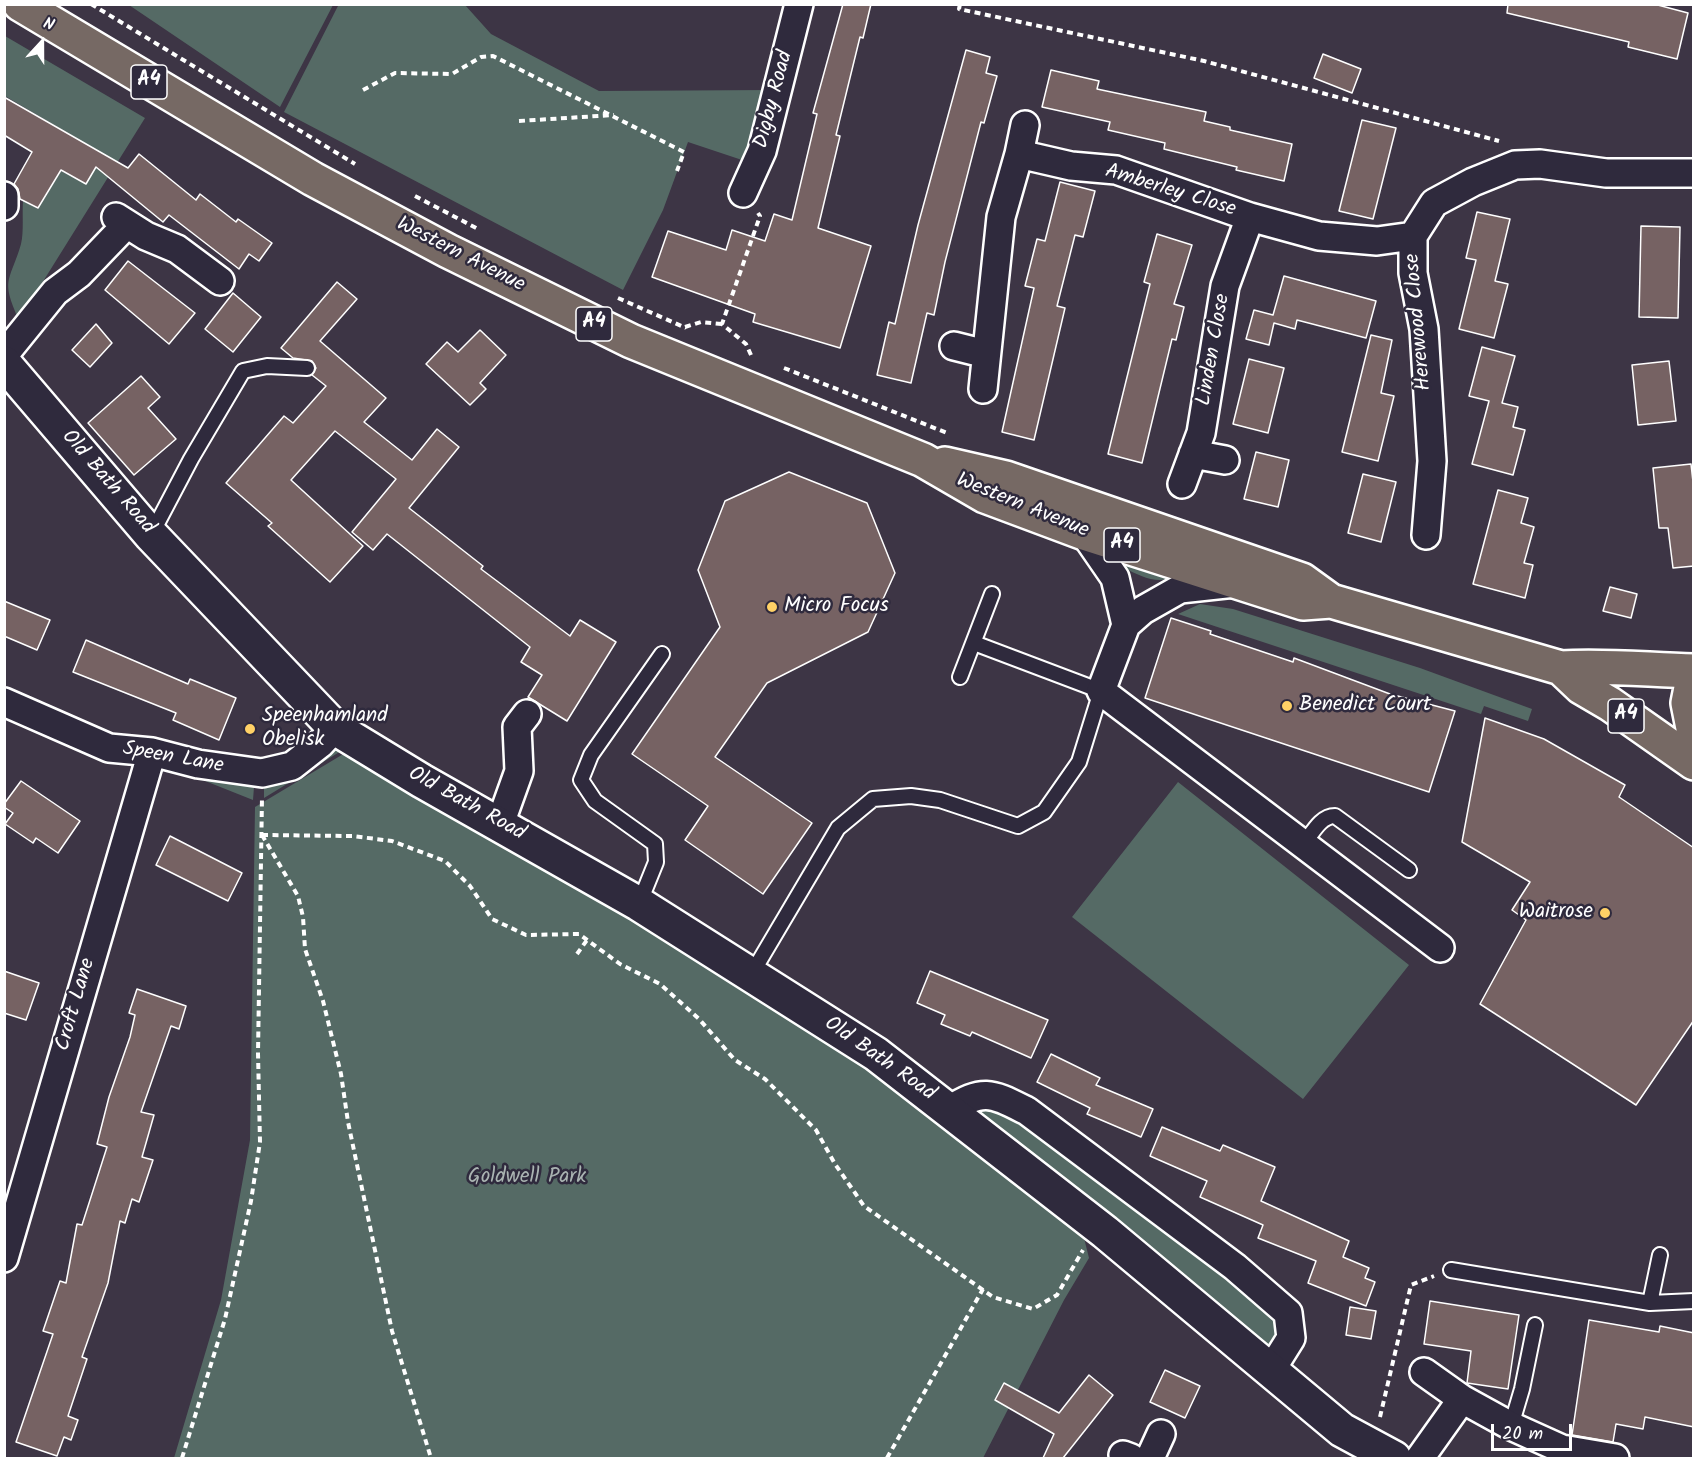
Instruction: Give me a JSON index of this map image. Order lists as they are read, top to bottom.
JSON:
{
  "streets": {
    "main road": ["A4", "Western Avenue"],
    "street": [
      "Digby Road",
      "Amberley Close",
      "Herewood Close",
      "Linden Close",
      "Old Bath Road",
      "Speen Lane",
      "Croft Lane"
    ]
  },
  "crossings": [
    ["A4", "Western Avenue"],
    ["Amberley Close", "Herewood Close"],
    ["Amberley Close", "Linden Close"],
    ["Old Bath Road", "Speen Lane"],
    ["Speen Lane", "Croft Lane"]
  ],
  "parks": ["Goldwell Park"],
  "places": [
    "Micro Focus",
    "Benedict Court",
    "Speenhamland Obelisk",
    "Waitrose"
  ],
  "scale_bar": "20 m",
  "north": "top"
}
